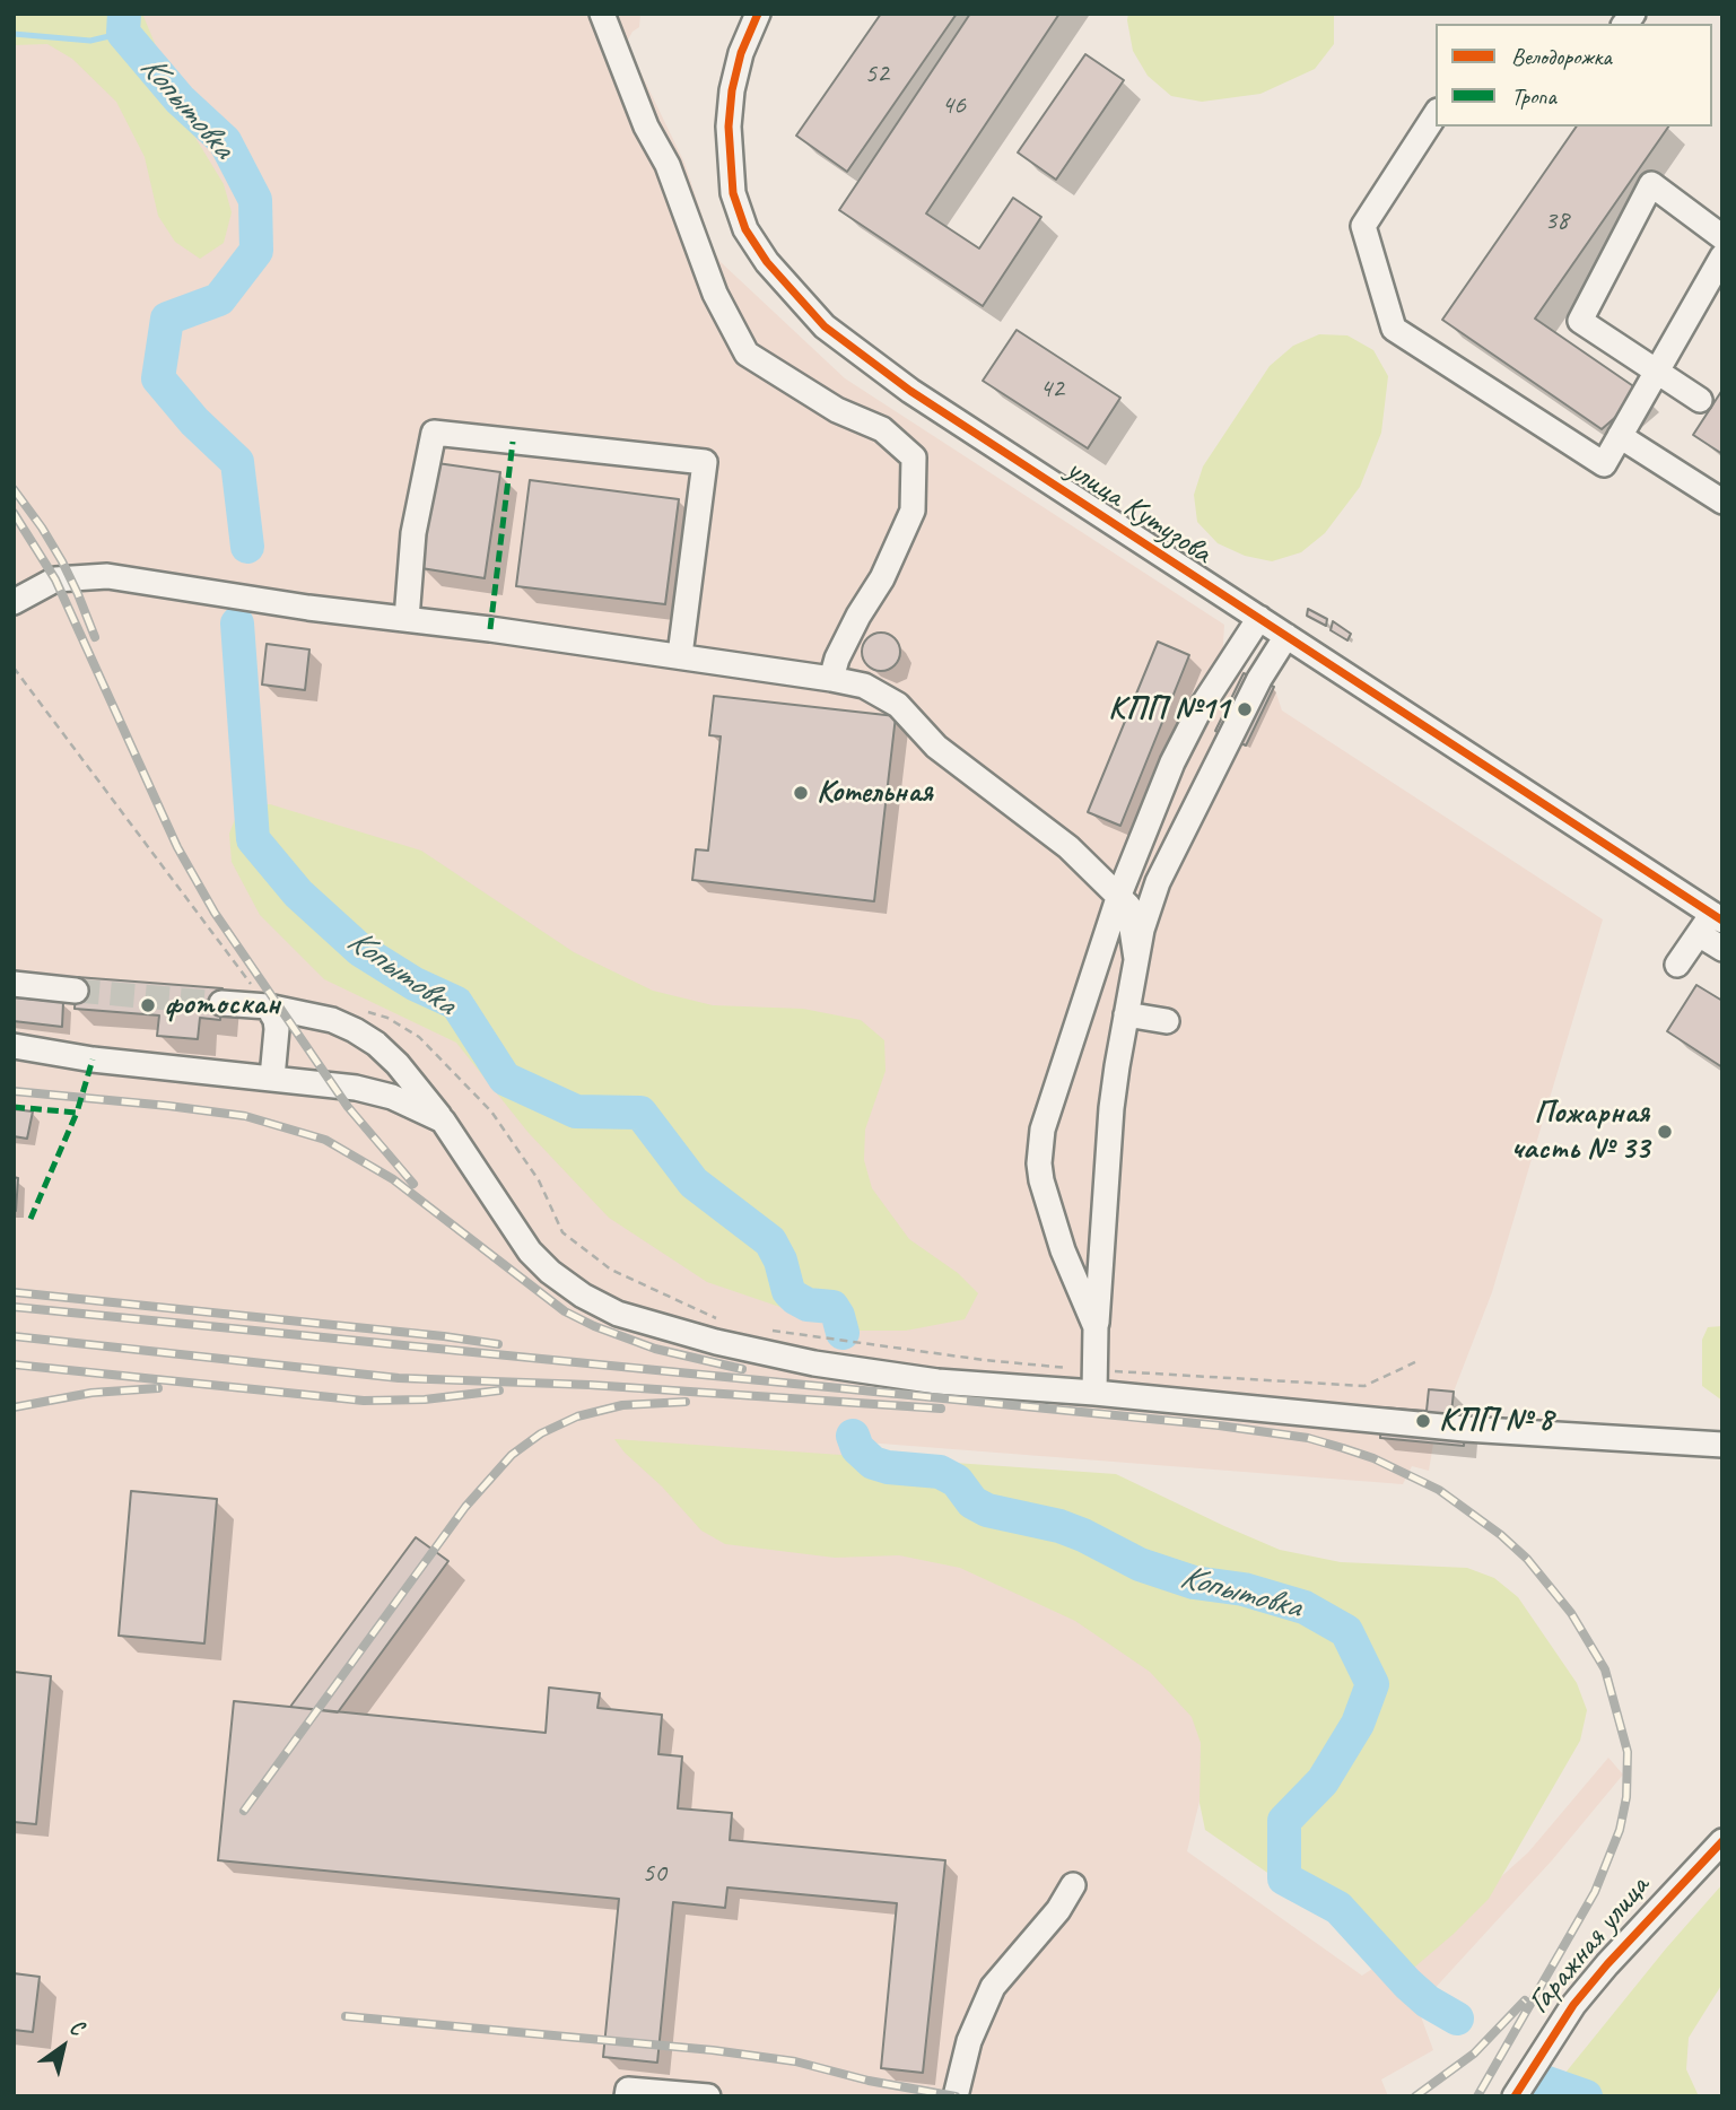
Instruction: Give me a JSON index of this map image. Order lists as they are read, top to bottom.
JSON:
{
  "streets": {
    "street": ["улица Кутузова", "Гаражная улица"]
  },
  "water": ["Копытовка"],
  "places": [
    "КПП №11",
    "Котельная",
    "фотоскан",
    "Пожарная часть № 33",
    "КПП № 8"
  ],
  "house_numbers": [
    "52",
    "46",
    "38",
    "42",
    "50"
  ],
  "legend": ["Велодорожка", "Тропа"],
  "north": "top right"
}
